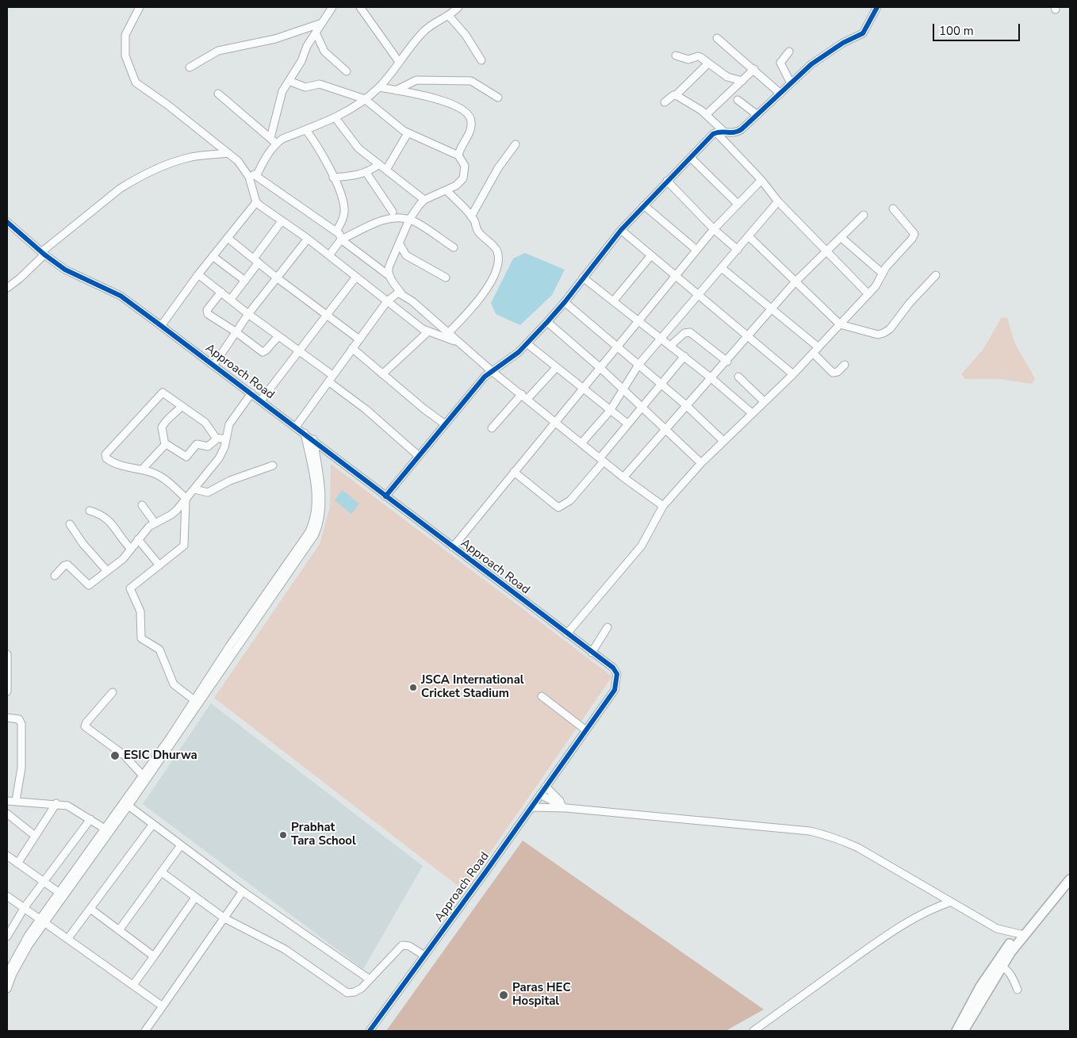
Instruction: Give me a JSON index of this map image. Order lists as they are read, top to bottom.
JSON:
{
  "streets": {
    "street": ["Approach Road"]
  },
  "places": [
    "JSCA International Cricket Stadium",
    "ESIC Dhurwa",
    "Prabhat Tara School",
    "Paras HEC Hospital"
  ],
  "scale_bar": "100 m"
}
